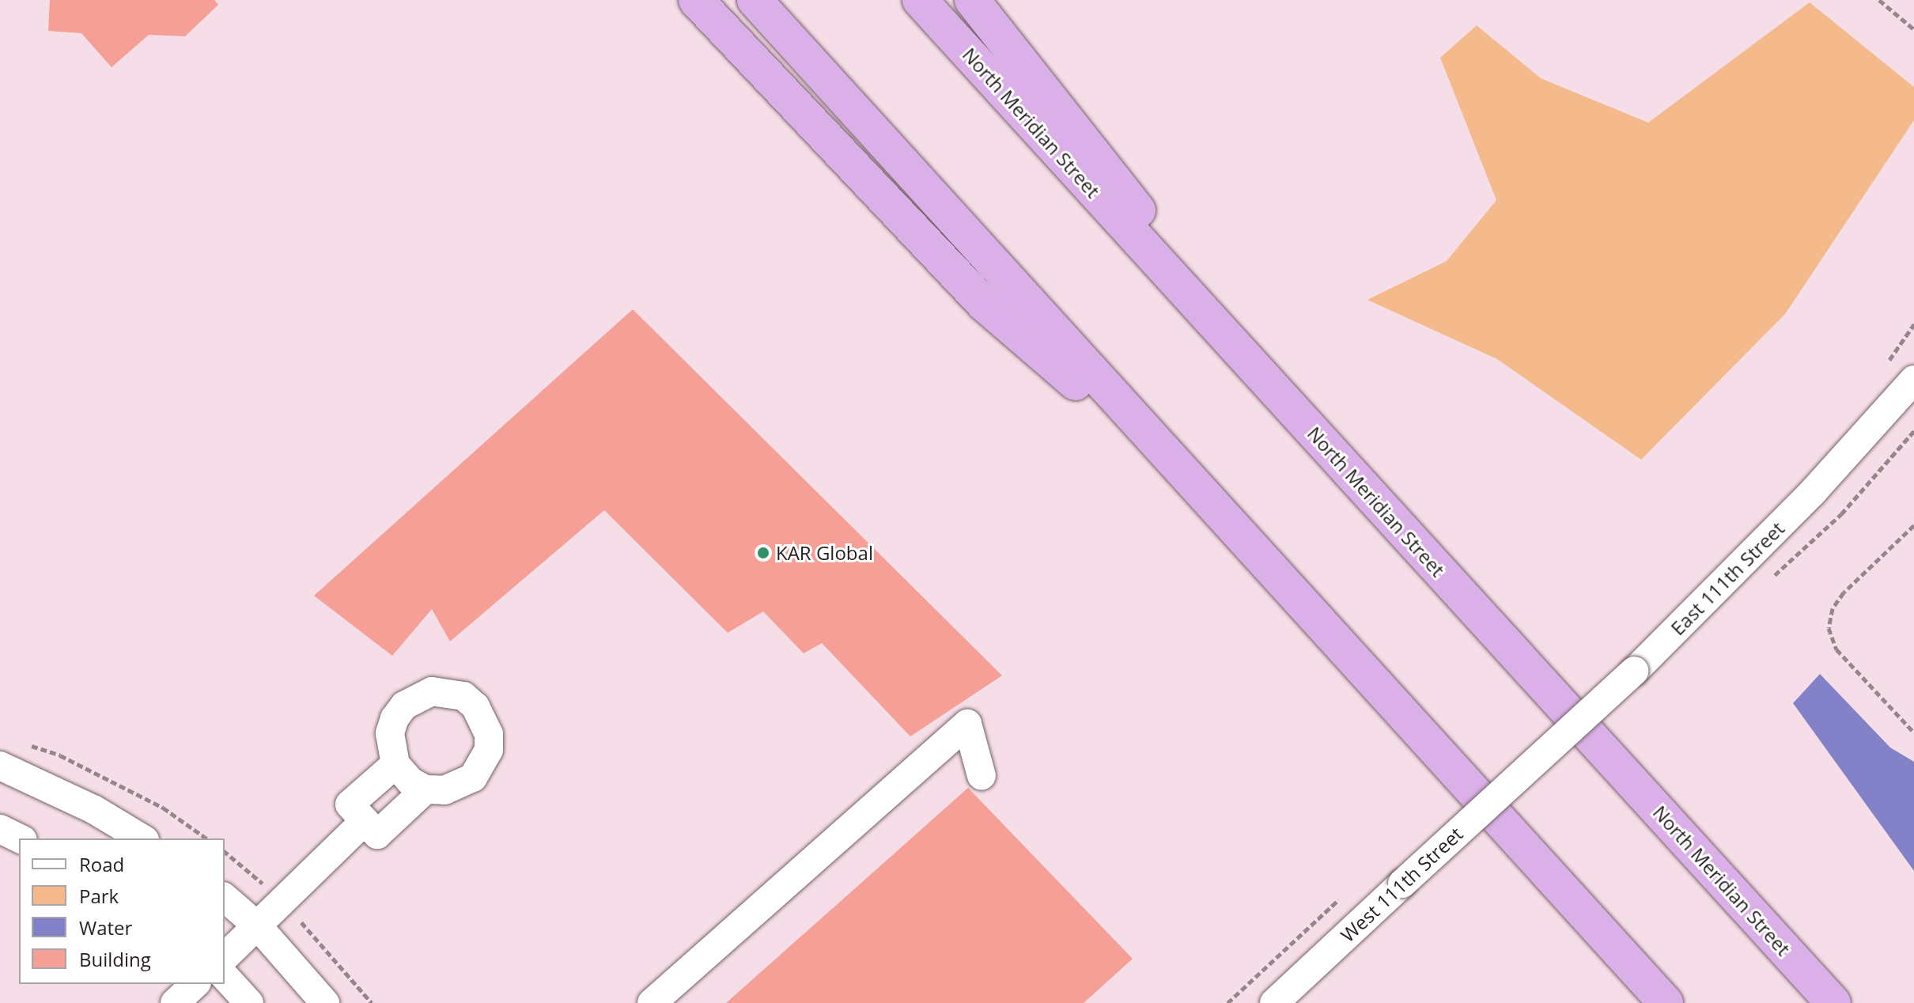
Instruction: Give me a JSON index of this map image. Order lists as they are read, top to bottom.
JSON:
{
  "streets": {
    "highway": ["North Meridian Street"],
    "street": ["East 111th Street", "West 111th Street"]
  },
  "crossings": [
    ["East 111th Street", "West 111th Street"]
  ],
  "places": ["KAR Global"],
  "legend": [
    "Road",
    "Park",
    "Water",
    "Building"
  ]
}
